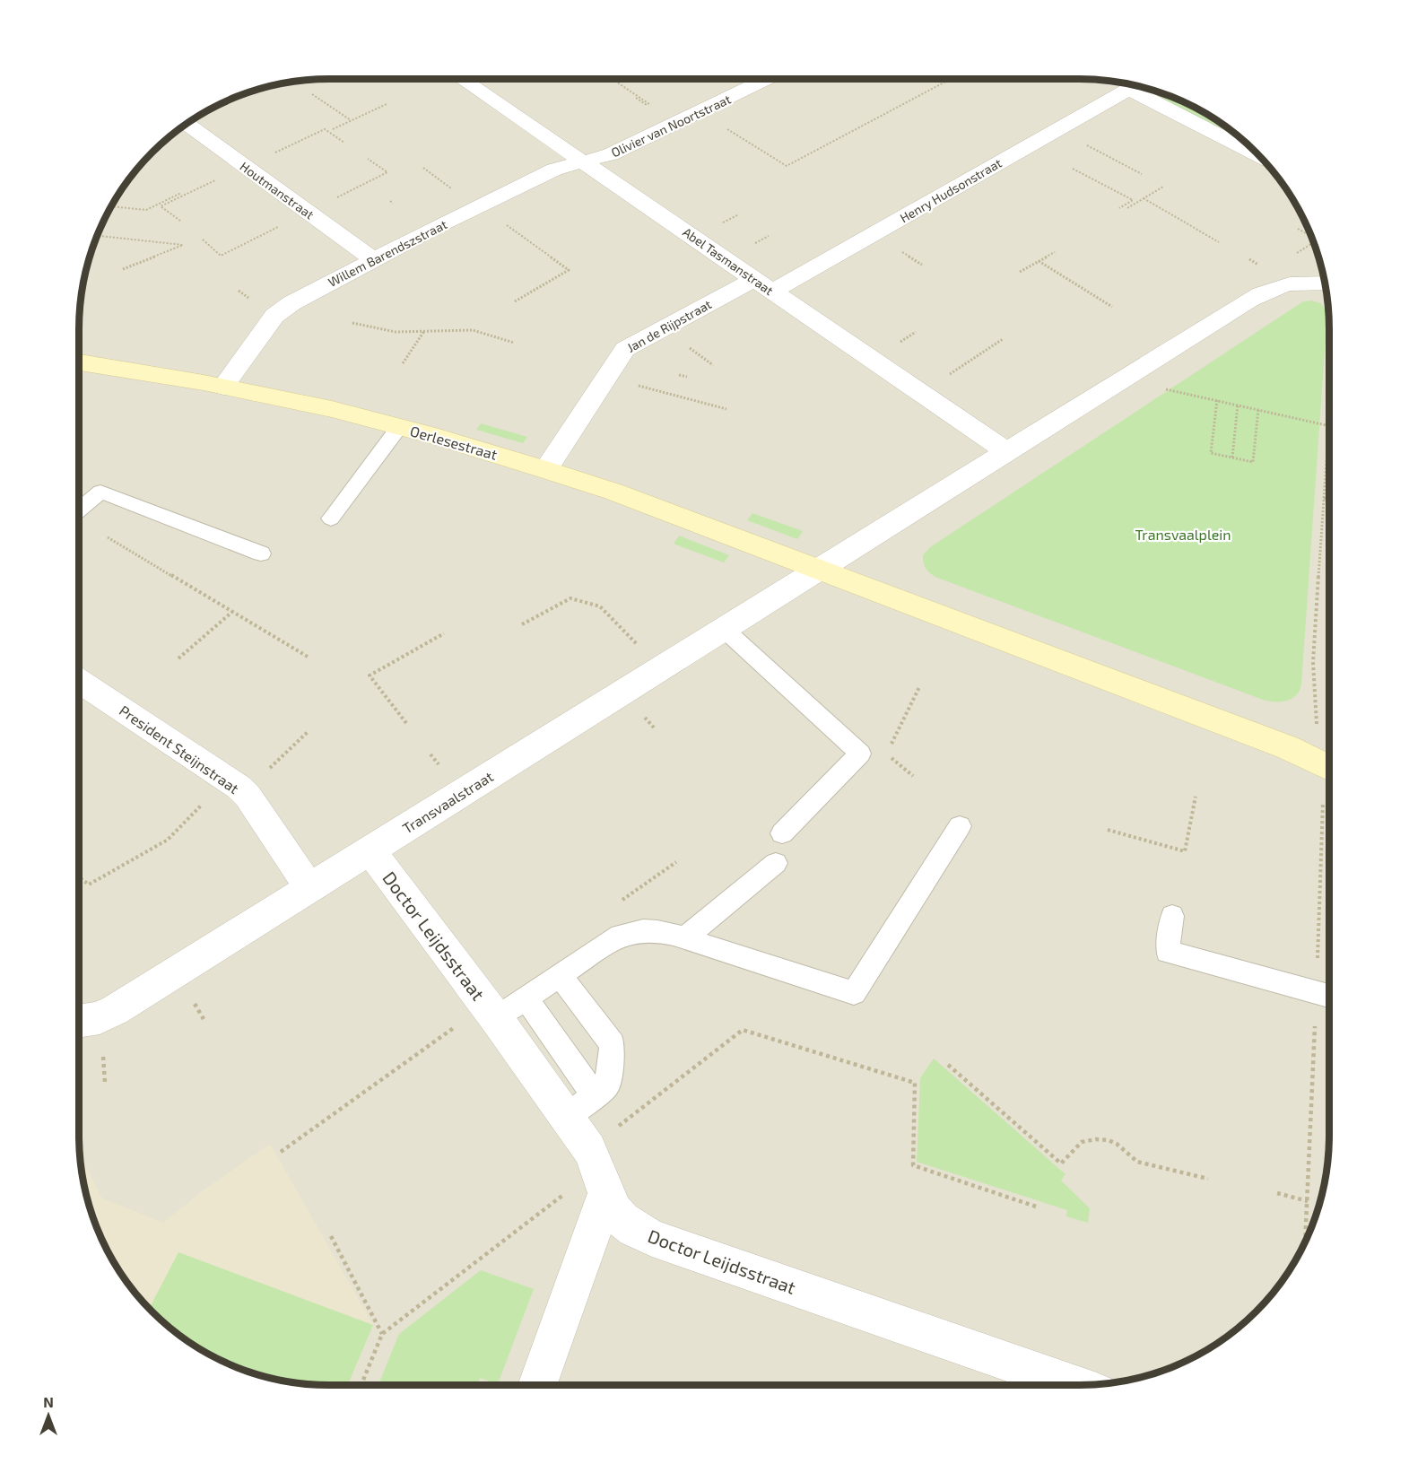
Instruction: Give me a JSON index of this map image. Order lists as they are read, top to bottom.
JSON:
{
  "streets": {
    "street": [
      "Olivier van Noortstraat",
      "Houtmanstraat",
      "Henry Hudsonstraat",
      "Willem Barendszstraat",
      "Abel Tasmanstraat",
      "Jan de Rijpstraat",
      "Oerlesestraat",
      "President Steijnstraat",
      "Transvaalstraat",
      "Doctor Leijdsstraat"
    ]
  },
  "crossings": [
    ["Olivier van Noortstraat", "Willem Barendszstraat"],
    ["Olivier van Noortstraat", "Abel Tasmanstraat"],
    ["Houtmanstraat", "Willem Barendszstraat"],
    ["Henry Hudsonstraat", "Abel Tasmanstraat"],
    ["Henry Hudsonstraat", "Jan de Rijpstraat"],
    ["Willem Barendszstraat", "Abel Tasmanstraat"],
    ["Willem Barendszstraat", "Oerlesestraat"],
    ["Abel Tasmanstraat", "Jan de Rijpstraat"],
    ["Jan de Rijpstraat", "Oerlesestraat"],
    ["Oerlesestraat", "Transvaalstraat"],
    ["President Steijnstraat", "Transvaalstraat"],
    ["Transvaalstraat", "Doctor Leijdsstraat"]
  ],
  "parks": ["Transvaalplein"],
  "north": "top"
}
